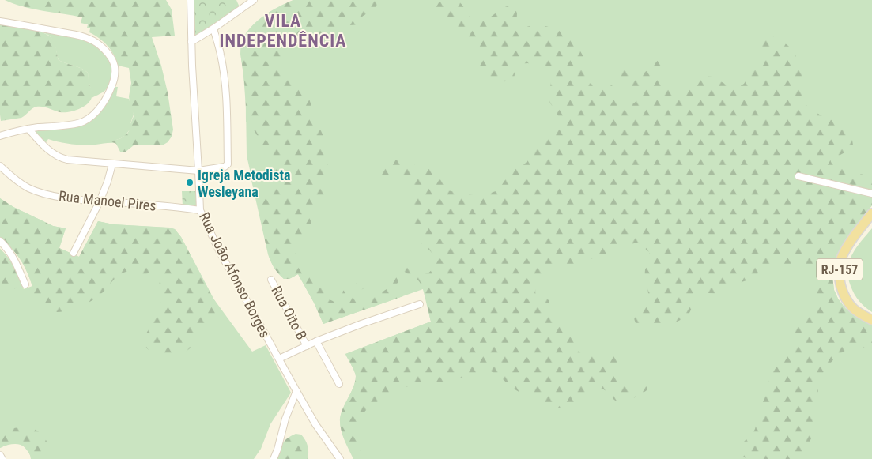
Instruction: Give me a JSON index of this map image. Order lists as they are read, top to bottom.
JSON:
{
  "streets": {
    "main road": ["RJ-157"],
    "street": ["Rua Manoel Pires", "Rua João Afonso Borges", "Rua Oito B"]
  },
  "crossings": [
    ["Rua Manoel Pires", "Rua João Afonso Borges"]
  ],
  "districts": ["VILA INDEPENDÊNCIA"],
  "places": ["Igreja Metodista Wesleyana"]
}
